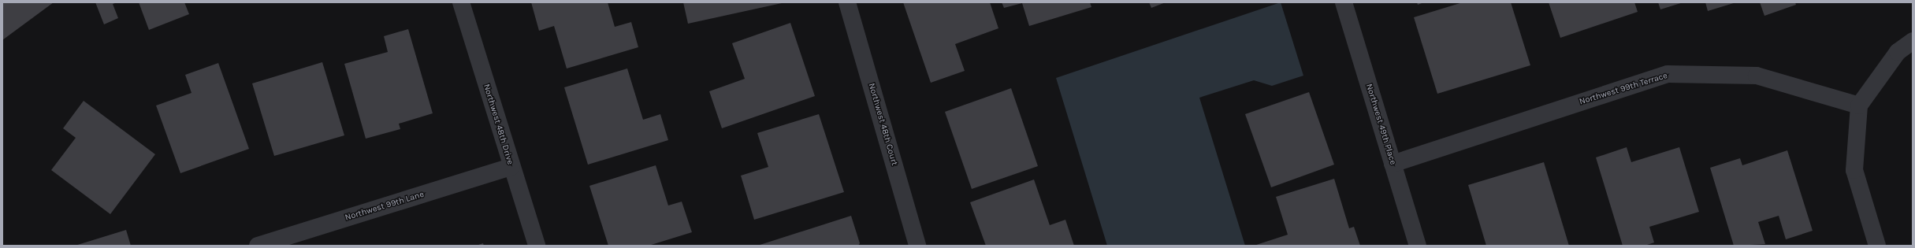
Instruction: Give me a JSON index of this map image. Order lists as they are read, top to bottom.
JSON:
{
  "streets": {
    "street": [
      "Northwest 99th Terrace",
      "Northwest 48th Drive",
      "Northwest 48th Court",
      "Northwest 49th Place",
      "Northwest 99th Lane"
    ]
  },
  "crossings": [
    ["Northwest 99th Terrace", "Northwest 49th Place"],
    ["Northwest 48th Drive", "Northwest 99th Lane"]
  ]
}
